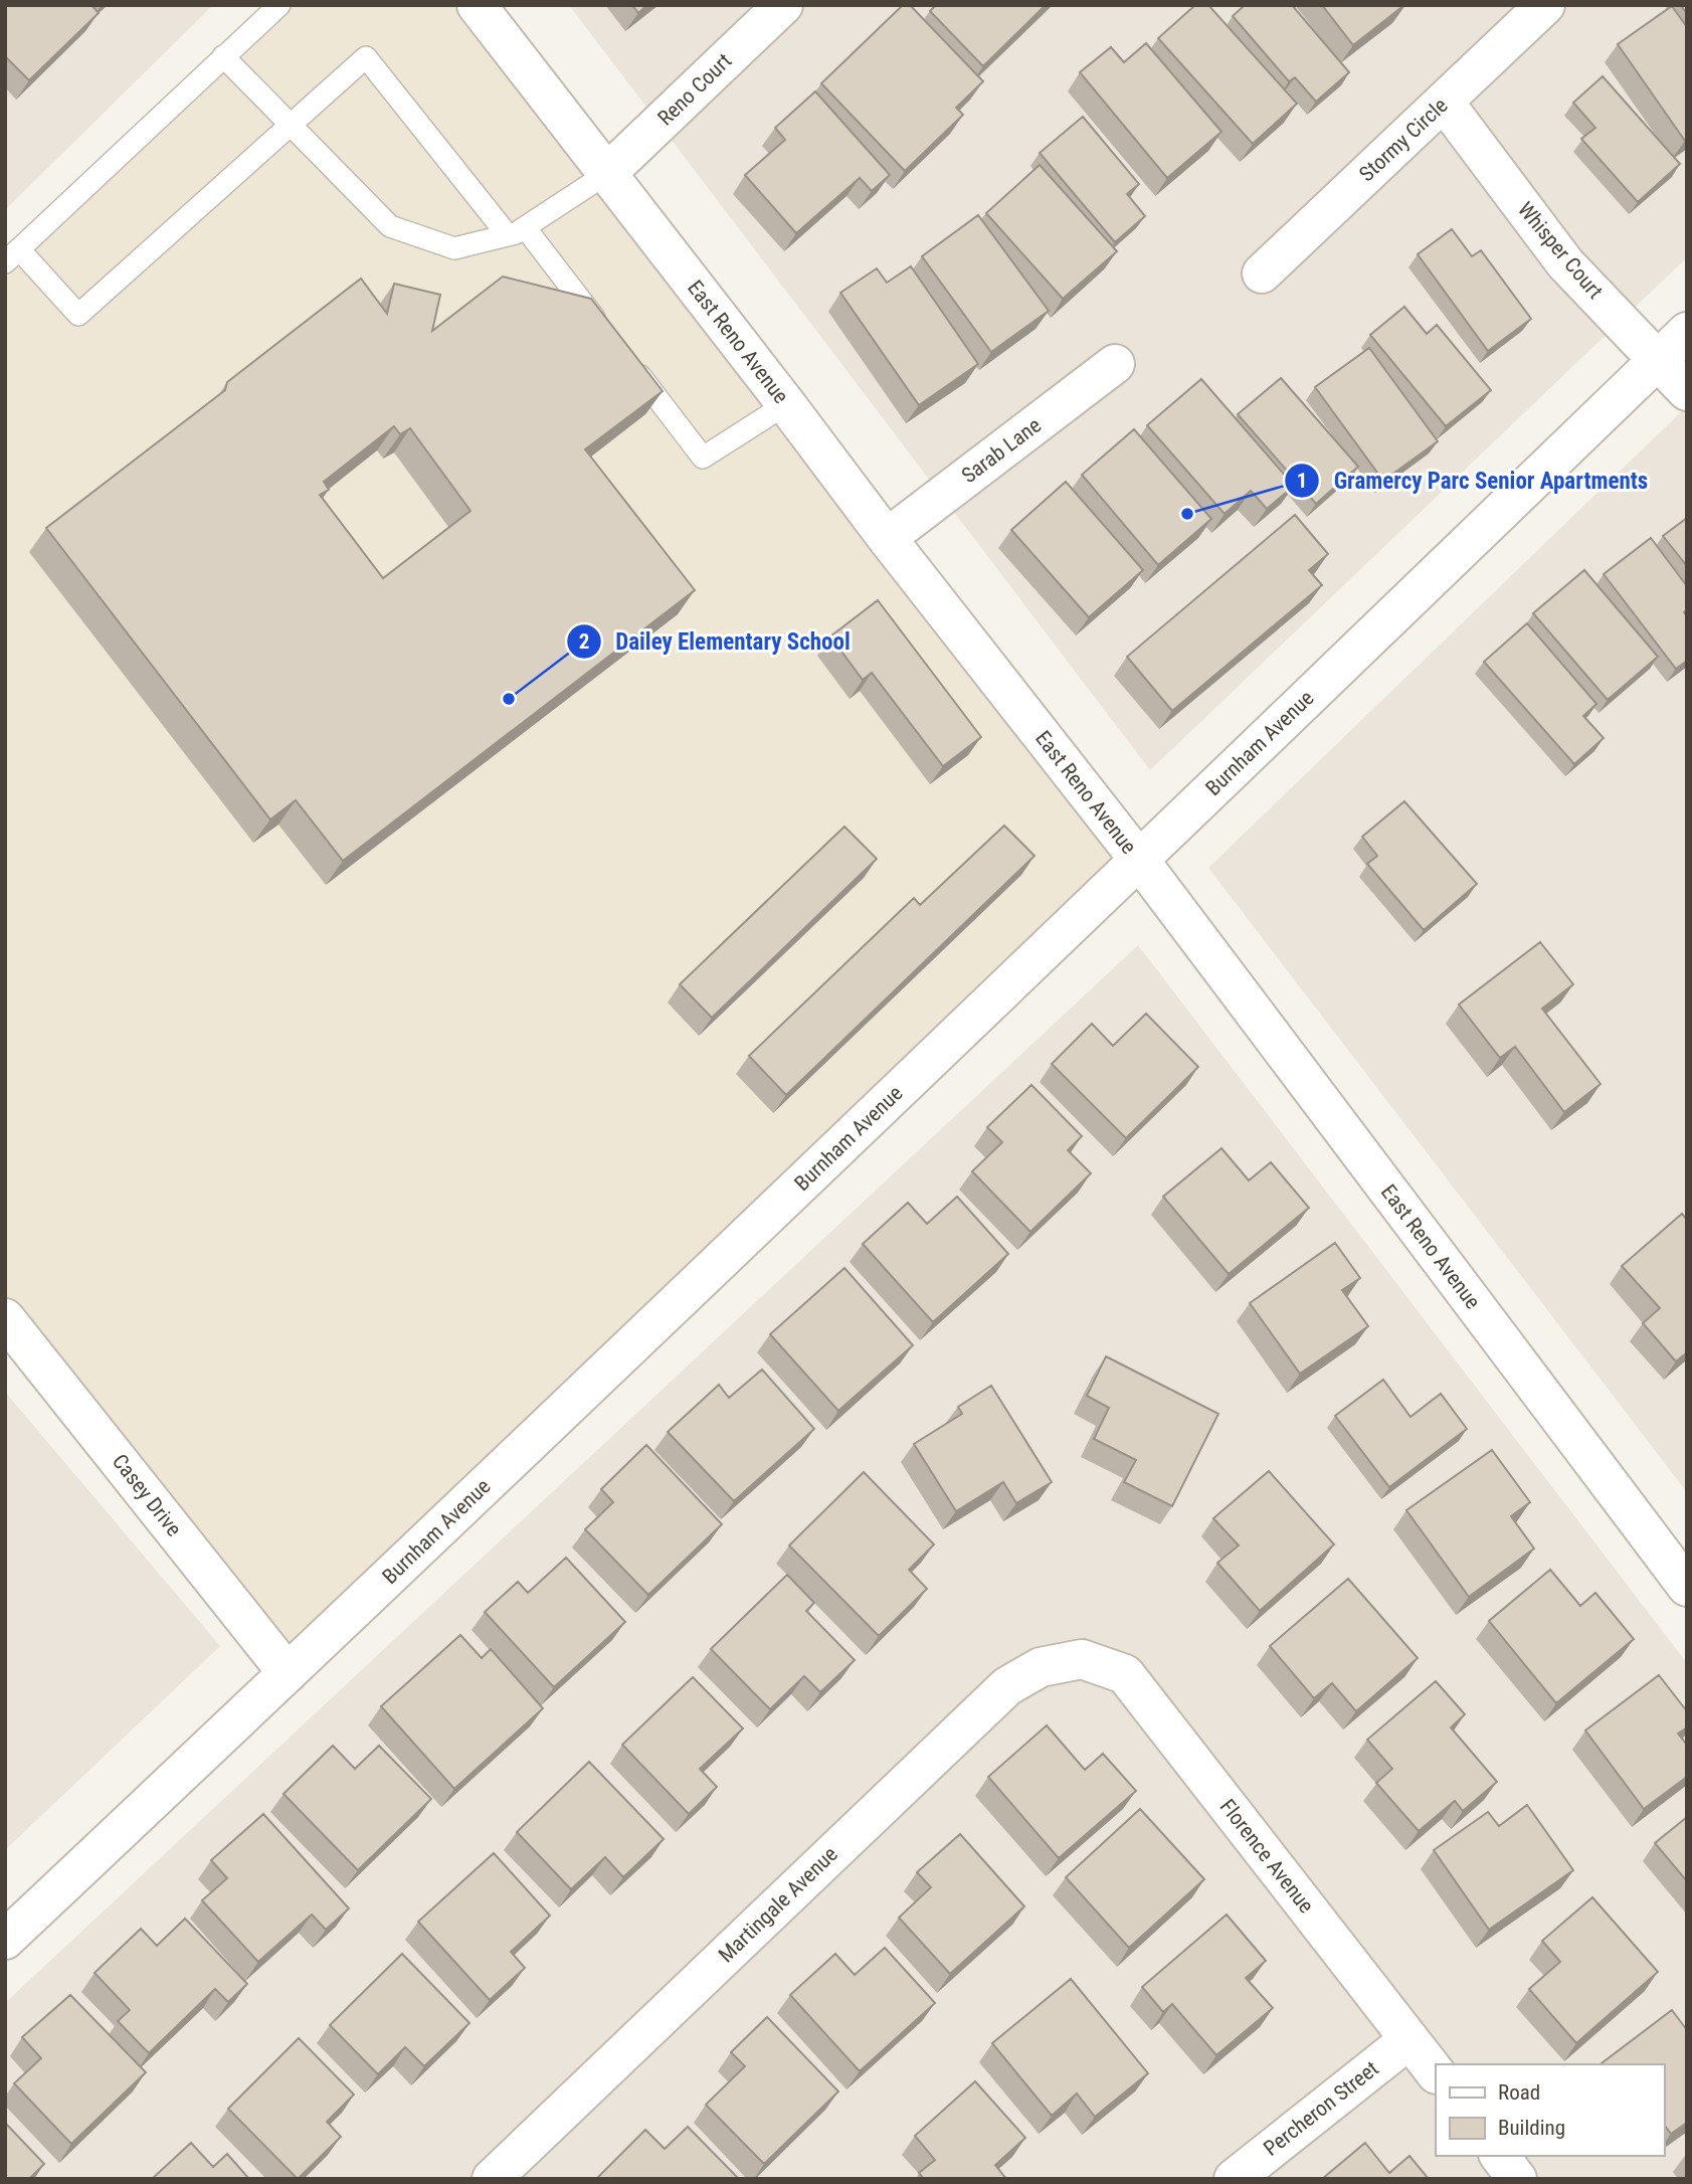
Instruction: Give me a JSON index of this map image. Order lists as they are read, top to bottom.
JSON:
{
  "streets": {
    "street": [
      "Reno Court",
      "Stormy Circle",
      "Whisper Court",
      "East Reno Avenue",
      "Sarab Lane",
      "Burnham Avenue",
      "Casey Drive",
      "Florence Avenue",
      "Martingale Avenue",
      "Percheron Street"
    ]
  },
  "crossings": [
    ["Reno Court", "East Reno Avenue"],
    ["Stormy Circle", "Whisper Court"],
    ["Whisper Court", "Burnham Avenue"],
    ["East Reno Avenue", "Sarab Lane"],
    ["East Reno Avenue", "Burnham Avenue"],
    ["Burnham Avenue", "Casey Drive"],
    ["Florence Avenue", "Martingale Avenue"],
    ["Florence Avenue", "Percheron Street"]
  ],
  "places": ["Gramercy Parc Senior Apartments", "Dailey Elementary School"],
  "legend": ["Road", "Building"]
}
